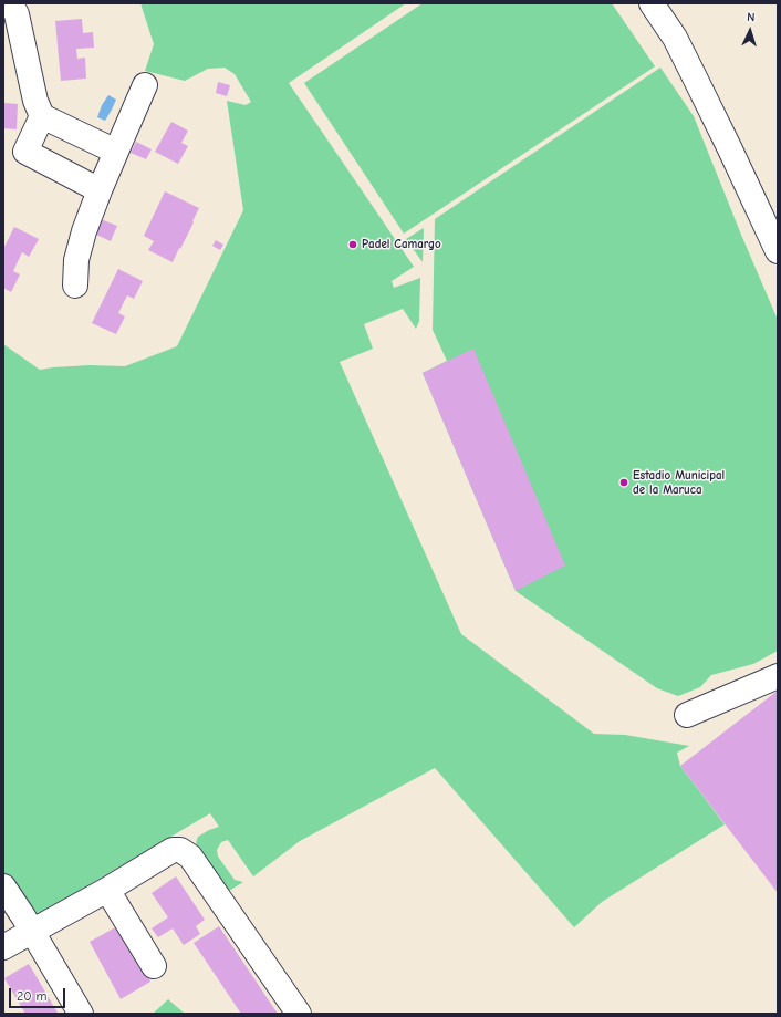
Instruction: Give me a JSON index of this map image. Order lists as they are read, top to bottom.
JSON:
{
  "places": ["Padel Camargo", "Estadio Municipal de la Maruca"],
  "scale_bar": "20 m",
  "north": "top"
}
